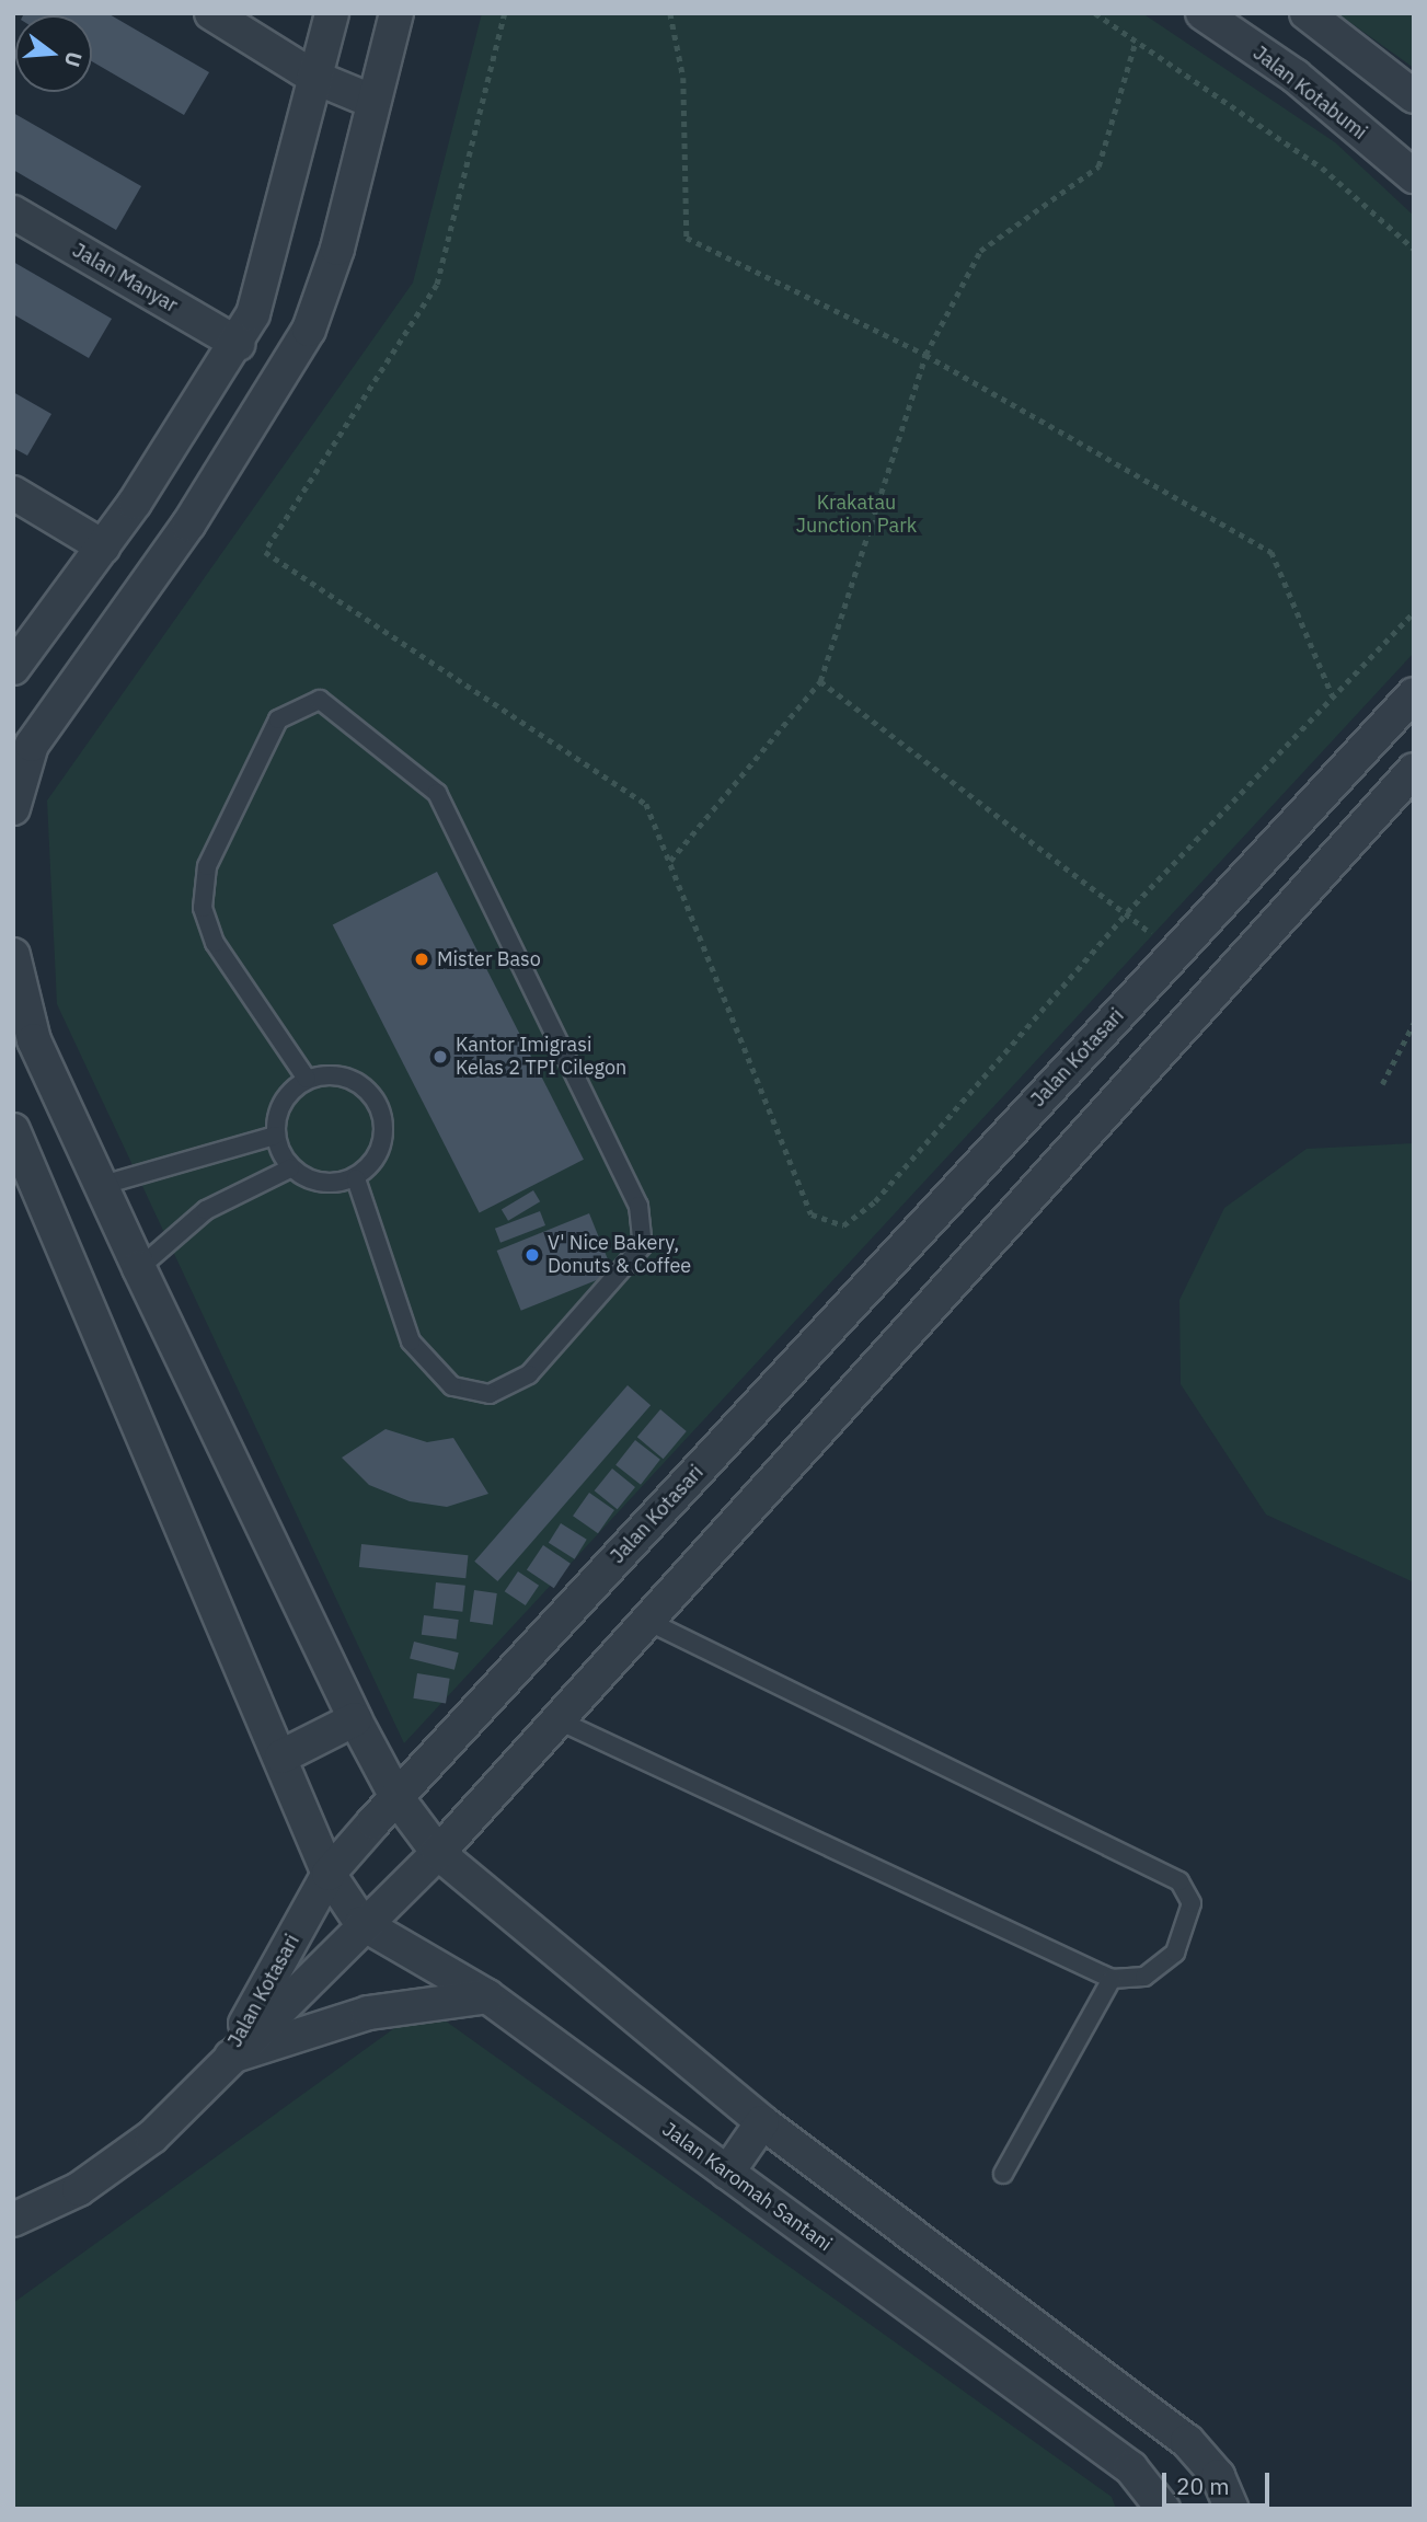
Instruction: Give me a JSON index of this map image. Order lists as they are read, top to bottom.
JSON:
{
  "streets": {
    "street": [
      "Jalan Kotabumi",
      "Jalan Manyar",
      "Jalan Kotasari",
      "Jalan Karomah Santani"
    ]
  },
  "crossings": [
    ["Jalan Kotasari", "Jalan Karomah Santani"]
  ],
  "parks": ["Krakatau Junction Park"],
  "places": ["Mister Baso", "Kantor Imigrasi Kelas 2 TPI Cilegon", "V' Nice Bakery, Donuts & Coffee"],
  "scale_bar": "20 m",
  "north": "right"
}
